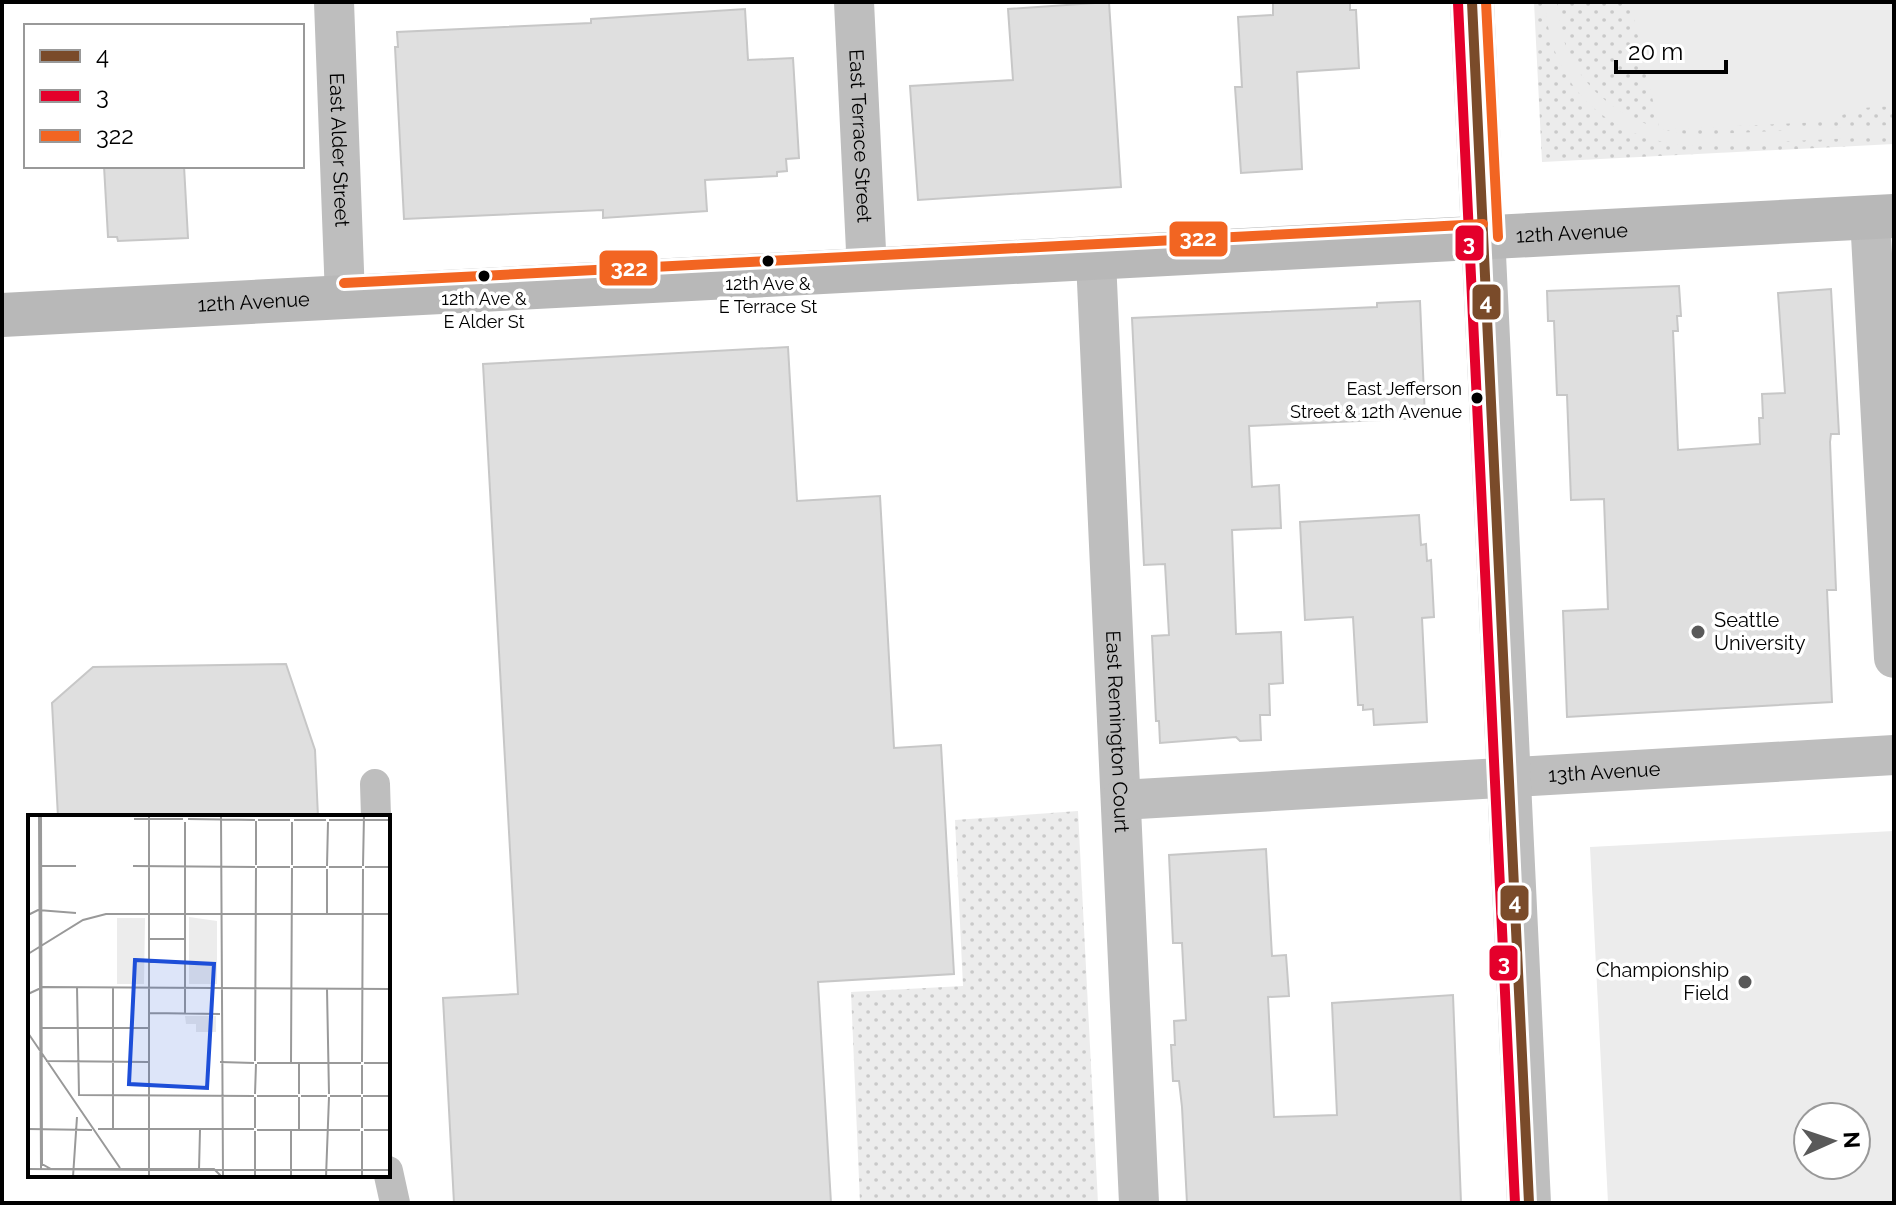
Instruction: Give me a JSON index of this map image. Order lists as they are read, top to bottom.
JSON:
{
  "streets": {
    "main road": ["12th Avenue"],
    "street": [
      "East Terrace Street",
      "East Alder Street",
      "East Remington Court",
      "13th Avenue"
    ]
  },
  "crossings": [
    ["East Terrace Street", "12th Avenue"],
    ["East Alder Street", "12th Avenue"],
    ["12th Avenue", "East Remington Court"],
    ["East Remington Court", "13th Avenue"]
  ],
  "places": [
    "12th Ave & E Terrace St",
    "12th Ave & E Alder St",
    "East Jefferson Street & 12th Avenue",
    "Seattle University",
    "Championship Field"
  ],
  "lines": ["transit line 4", "transit line 322", "transit line 3"],
  "legend": ["4", "3", "322"],
  "scale_bar": "20 m",
  "north": "right"
}
